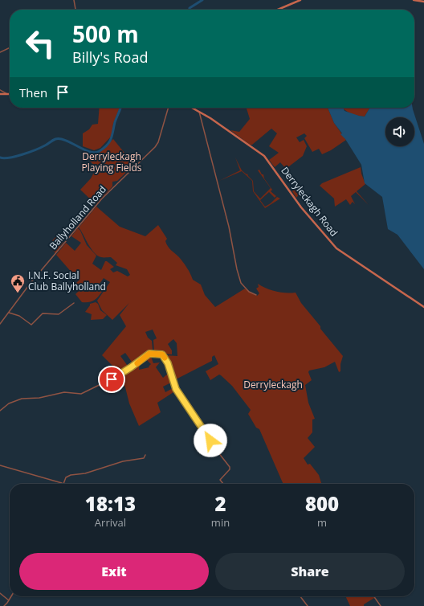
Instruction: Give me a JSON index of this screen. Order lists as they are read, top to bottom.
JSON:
{
  "streets": {
    "street": ["Derryleckagh Road", "Ballyholland Road"]
  },
  "parks": ["Derryleckagh Playing Fields", "Derryleckagh"],
  "places": {
    "public building": ["I.N.F. Social Club Ballyholland"]
  },
  "page": {
    "turn": ["500 m", "Billy's Road"],
    "then": "Then",
    "eta": [
      "18:13",
      "Arrival",
      "2",
      "min",
      "800",
      "m"
    ],
    "buttons": ["Exit", "Share"]
  }
}
